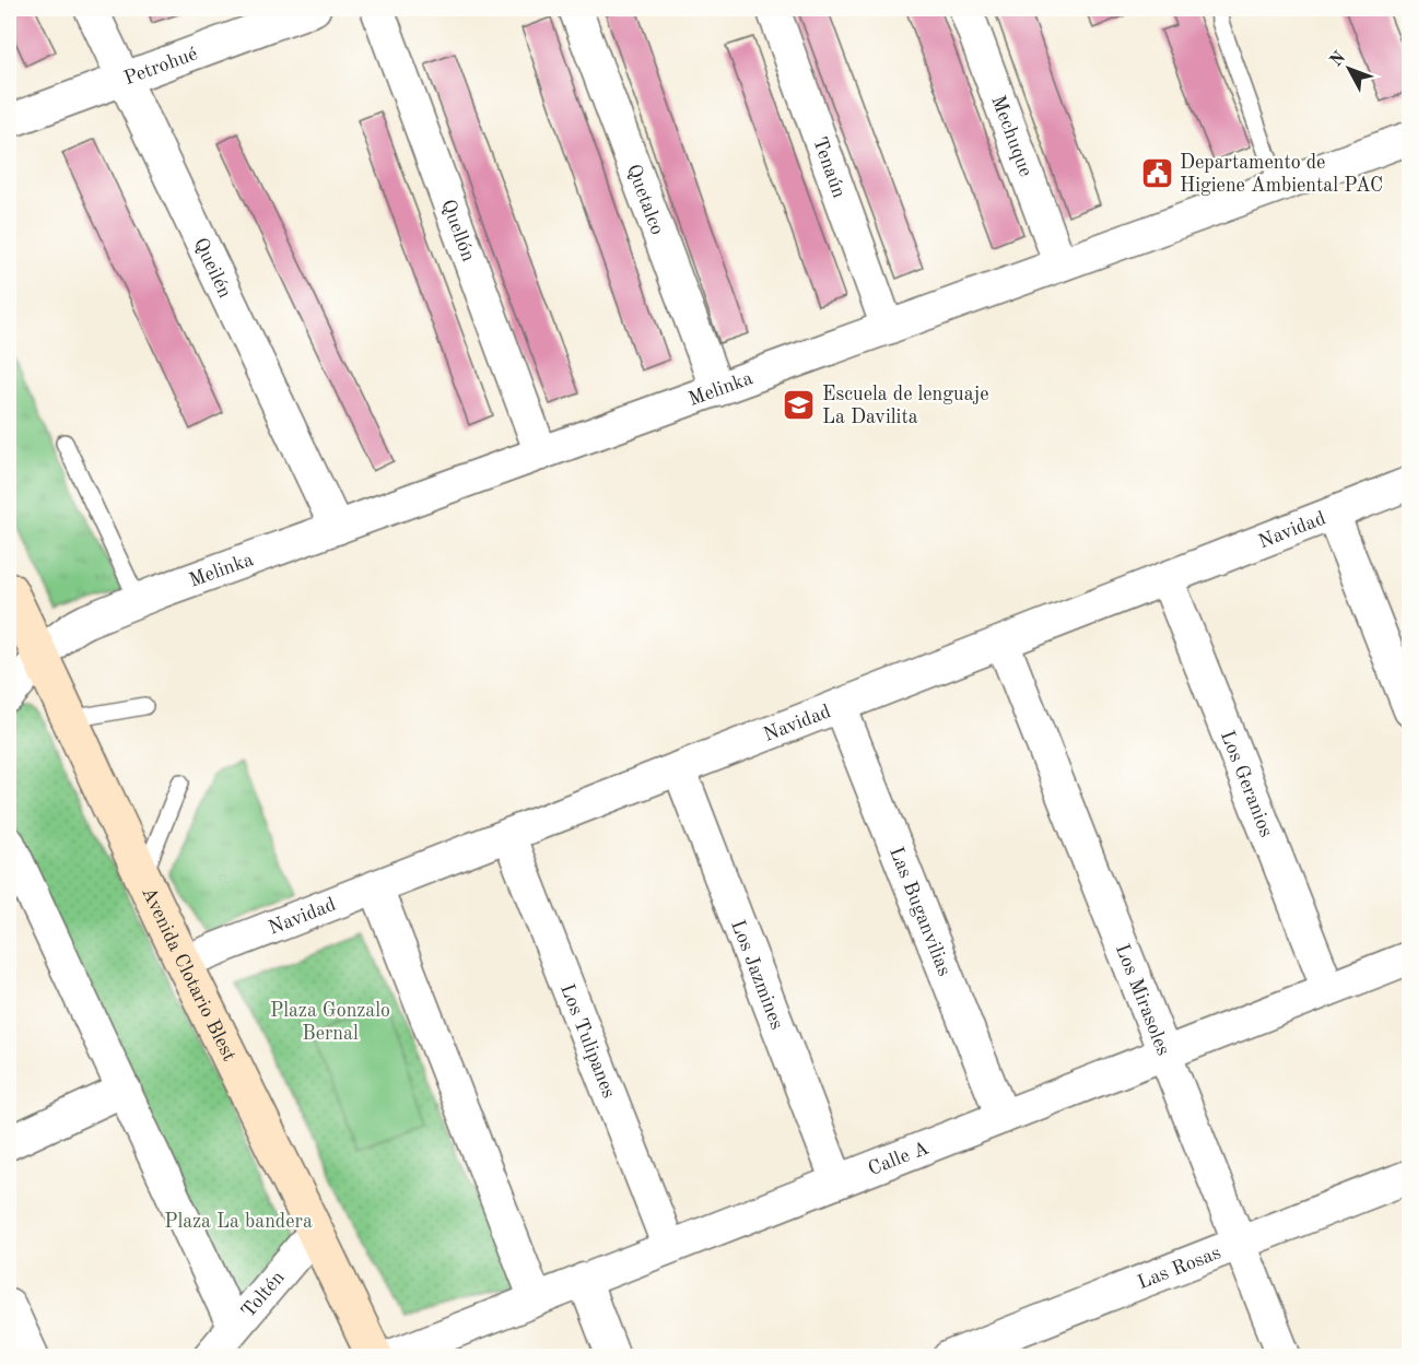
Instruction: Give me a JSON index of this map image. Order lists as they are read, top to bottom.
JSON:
{
  "streets": {
    "main road": ["Avenida Clotario Blest"],
    "street": [
      "Petrohué",
      "Mechuque",
      "Tenaún",
      "Quetalco",
      "Quellón",
      "Queilén",
      "Melinka",
      "Navidad",
      "Los Geranios",
      "Las Buganvilias",
      "Los Jazmines",
      "Los Mirasoles",
      "Los Tulipanes",
      "Calle A",
      "Las Rosas",
      "Toltén"
    ]
  },
  "crossings": [
    ["Petrohué", "Queilén"],
    ["Mechuque", "Melinka"],
    ["Tenaún", "Melinka"],
    ["Quetalco", "Melinka"],
    ["Quellón", "Melinka"],
    ["Queilén", "Melinka"],
    ["Melinka", "Avenida Clotario Blest"],
    ["Navidad", "Los Geranios"],
    ["Navidad", "Las Buganvilias"],
    ["Navidad", "Avenida Clotario Blest"],
    ["Navidad", "Los Jazmines"],
    ["Navidad", "Los Mirasoles"],
    ["Navidad", "Los Tulipanes"],
    ["Los Geranios", "Calle A"],
    ["Las Buganvilias", "Calle A"],
    ["Avenida Clotario Blest", "Toltén"],
    ["Los Jazmines", "Calle A"],
    ["Los Mirasoles", "Calle A"],
    ["Los Mirasoles", "Las Rosas"],
    ["Los Tulipanes", "Calle A"]
  ],
  "parks": ["Plaza Gonzalo Bernal", "Plaza La bandera"],
  "places": {
    "public building": ["Departamento de Higiene Ambiental PAC"],
    "school or university": ["Escuela de lenguaje La Davilita"]
  },
  "north": "top left"
}
